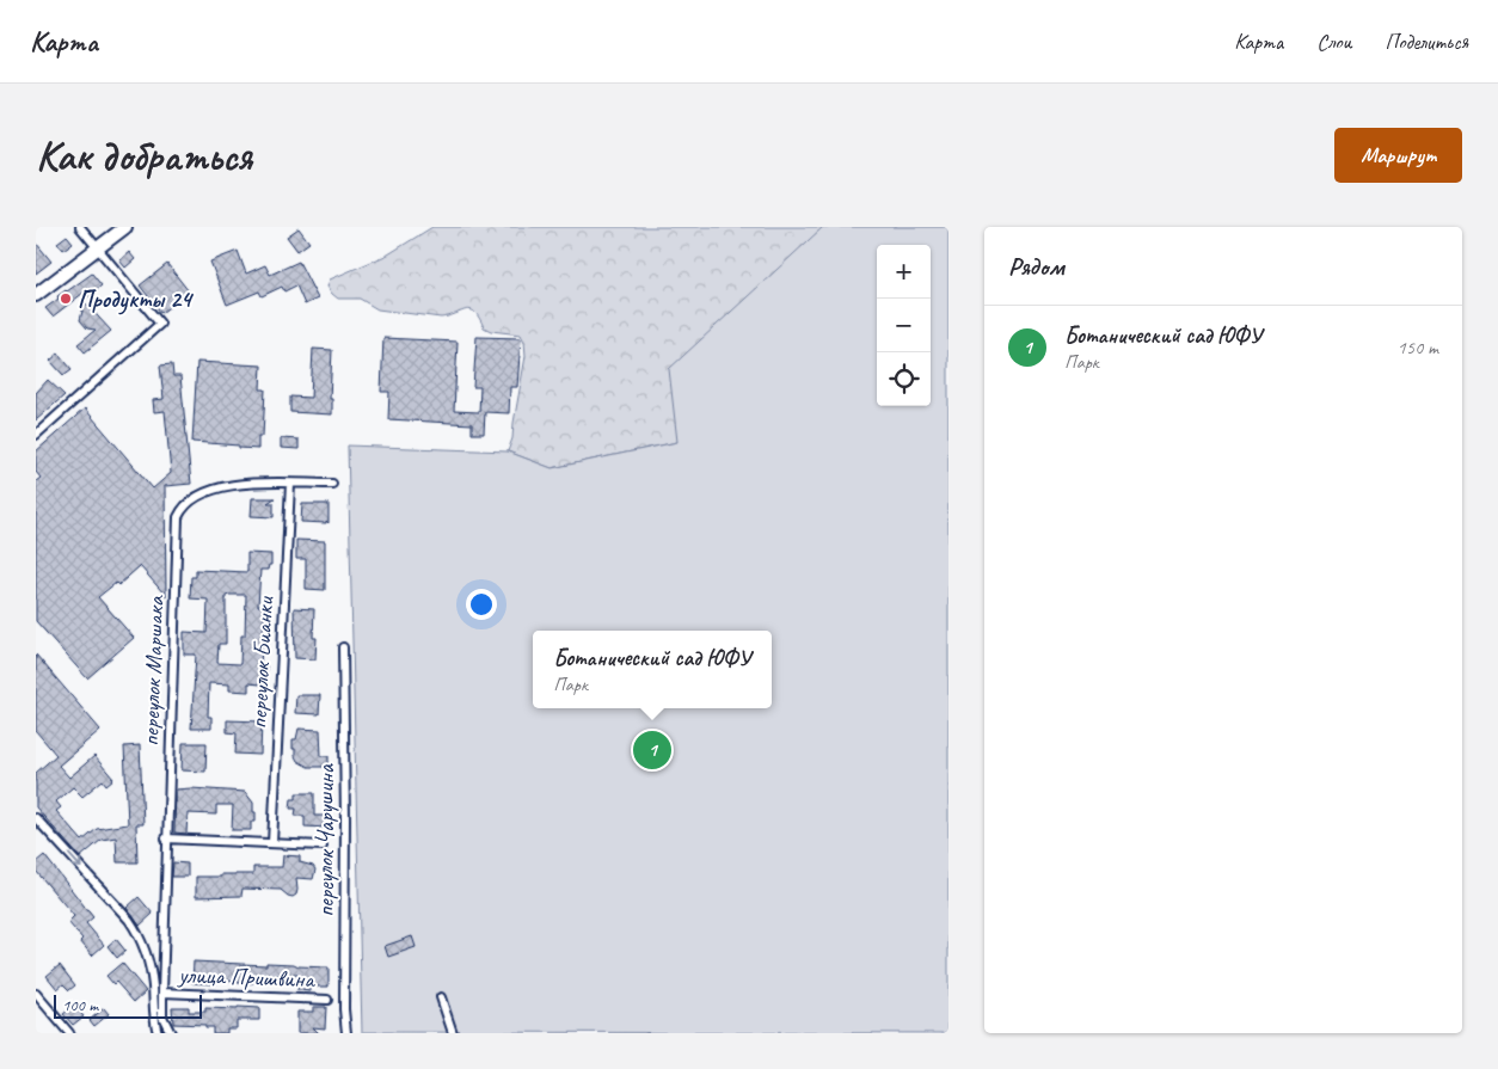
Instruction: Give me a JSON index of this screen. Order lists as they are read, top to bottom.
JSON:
{
  "streets": {
    "street": [
      "переулок Бианки",
      "переулок Маршака",
      "переулок Чарушина",
      "улица Пришвина"
    ]
  },
  "crossings": [
    ["переулок Бианки", "переулок Маршака"],
    ["переулок Маршака", "улица Пришвина"]
  ],
  "places": ["Продукты 24"],
  "scale_bar": "100 m",
  "page": {
    "header": "Карта",
    "nav": ["Карта", "Слои", "Поделиться"],
    "buttons": "Маршрут",
    "title": "Как добраться",
    "heading": "Рядом",
    "map_buttons": ["+", "−"],
    "list": [
      {
        "mark": "1",
        "name": "Ботанический сад ЮФУ",
        "note": "Парк",
        "value": "150 m"
      }
    ],
    "popup": ["Ботанический сад ЮФУ", "Парк"],
    "pins": "1",
    "scale": "100 m"
  }
}
